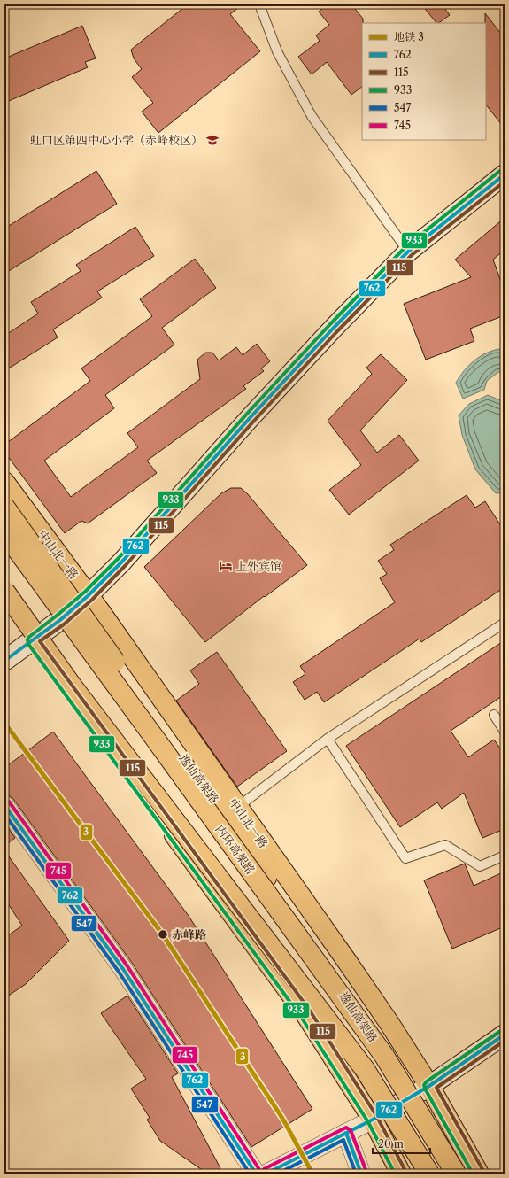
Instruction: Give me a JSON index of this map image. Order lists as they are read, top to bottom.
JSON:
{
  "streets": {
    "main road": ["中山北一路", "逸仙高架路", "内环高架路"]
  },
  "crossings": [
    ["逸仙高架路", "内环高架路"]
  ],
  "places": {
    "school or university": ["虹口区第四中心小学（赤峰校区）"],
    "hotel": ["上外宾馆"],
    "other": ["赤峰路"]
  },
  "lines": [
    "transit line 933",
    "transit line 762",
    "transit line 115",
    "metro line 3",
    "transit line 745",
    "transit line 547"
  ],
  "legend": [
    "地铁 3",
    "762",
    "115",
    "933",
    "547",
    "745"
  ],
  "scale_bar": "20 m"
}
